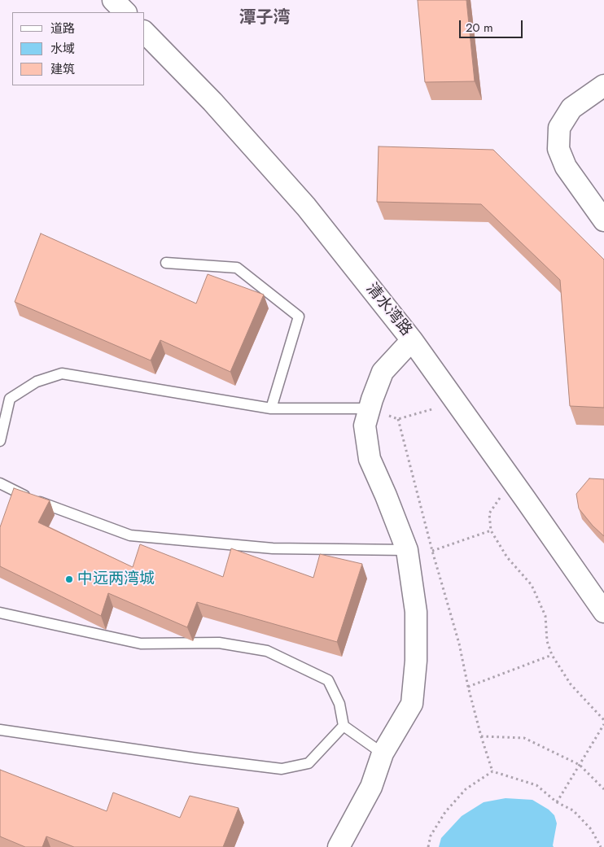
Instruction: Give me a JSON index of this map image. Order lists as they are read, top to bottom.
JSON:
{
  "streets": {
    "street": ["清水湾路"]
  },
  "districts": ["潭子湾"],
  "places": ["中远两湾城"],
  "legend": ["道路", "水域", "建筑"],
  "scale_bar": "20 m"
}
